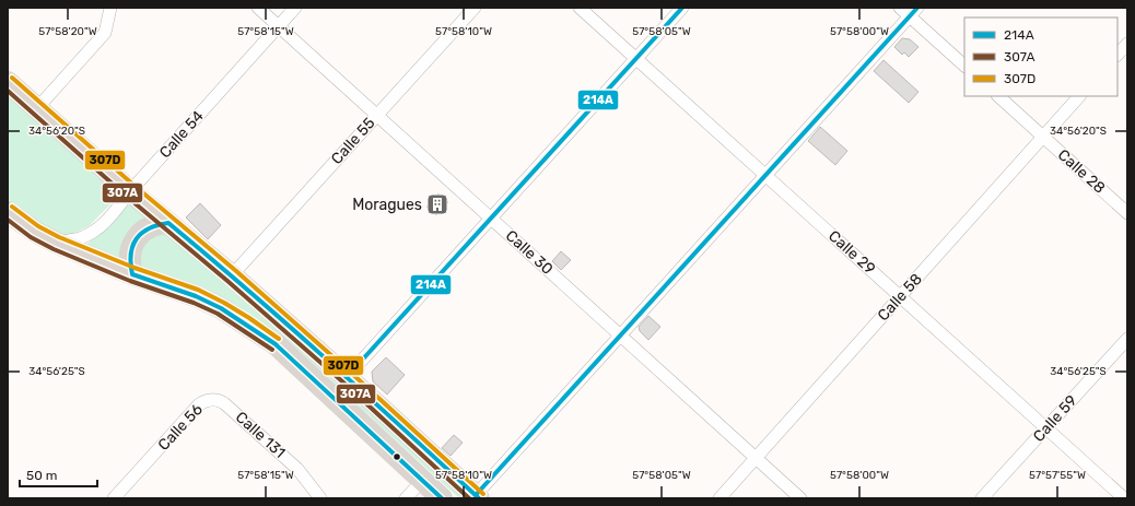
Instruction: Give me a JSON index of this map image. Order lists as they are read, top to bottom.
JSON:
{
  "streets": {
    "street": [
      "Calle 54",
      "Calle 55",
      "Calle 28",
      "Calle 30",
      "Calle 29",
      "Calle 58",
      "Calle 59",
      "Calle 56",
      "Calle 131"
    ]
  },
  "crossings": [
    ["Calle 54", "Calle 30"],
    ["Calle 55", "Calle 30"],
    ["Calle 28", "Calle 58"],
    ["Calle 30", "Calle 58"],
    ["Calle 29", "Calle 58"],
    ["Calle 29", "Calle 59"],
    ["Calle 56", "Calle 131"]
  ],
  "places": {
    "building": ["Moragues"]
  },
  "lines": ["transit line 214A", "transit line 307D", "transit line 307A"],
  "legend": ["214A", "307A", "307D"],
  "scale_bar": "50 m",
  "coordinates": [
    "57°58'20\"W",
    "57°58'15\"W",
    "57°58'10\"W",
    "57°58'05\"W",
    "57°58'00\"W",
    "34°56'20\"S",
    "34°56'25\"S",
    "57°57'55\"W"
  ]
}
